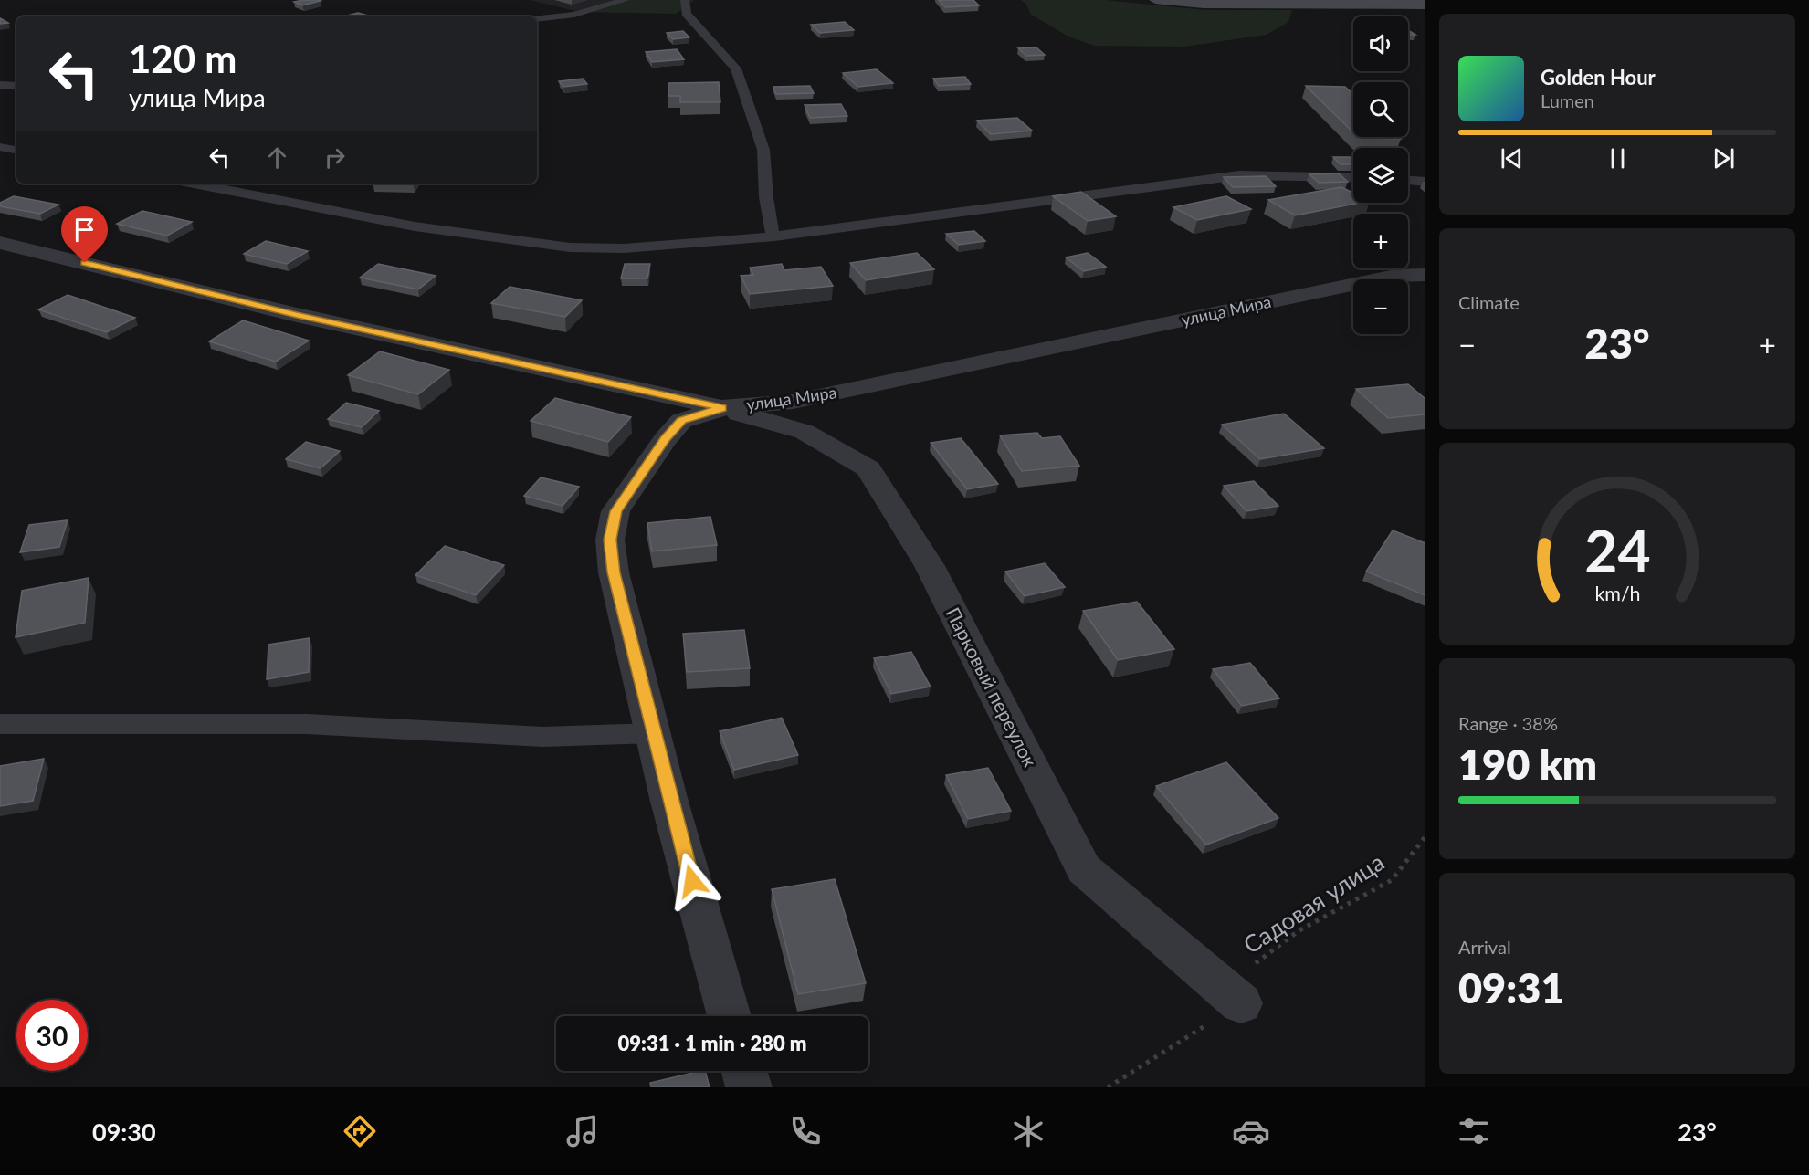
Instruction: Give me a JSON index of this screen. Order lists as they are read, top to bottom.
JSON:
{
  "streets": {
    "street": ["улица Мира", "Парковый переулок"],
    "path": ["Садовая улица"]
  },
  "crossings": [
    ["улица Мира", "Парковый переулок"],
    ["Парковый переулок", "Садовая улица"]
  ],
  "page": {
    "map_buttons": ["+", "−"],
    "turn": ["120 m", "улица Мира"],
    "song": ["Golden Hour", "Lumen"],
    "tile": [
      "Climate",
      ["Range · 38%", "190 km"],
      ["Arrival", "09:31"]
    ],
    "heat": ["−", "23°", "+"],
    "limit": "30",
    "trip": "09:31 · 1 min · 280 m",
    "tabs": ["09:30", "23°"],
    "gauge": ["24", "km/h"]
  }
}
